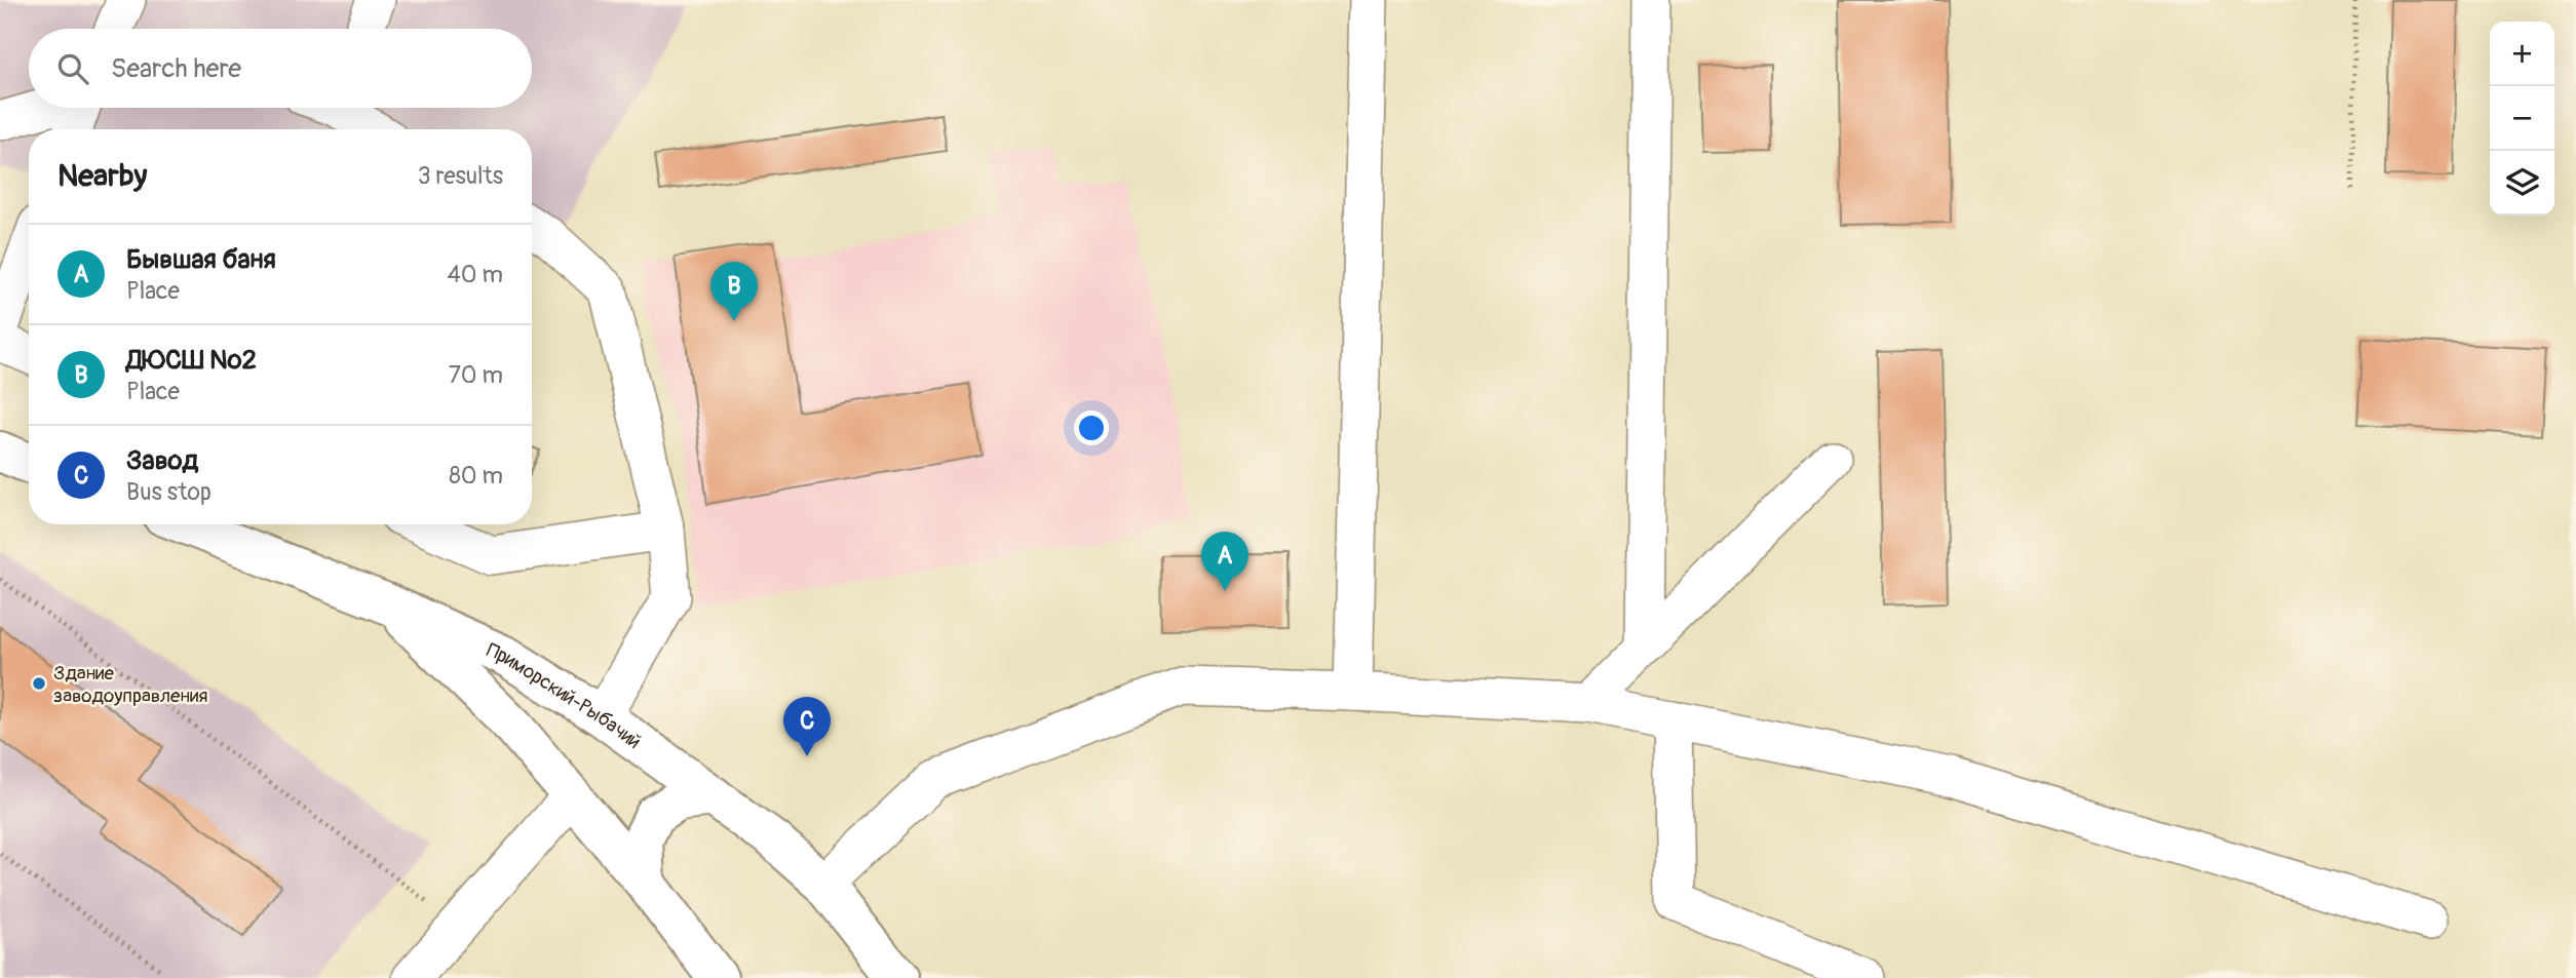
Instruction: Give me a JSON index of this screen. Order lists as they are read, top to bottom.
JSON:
{
  "streets": {
    "main road": ["Приморский-Рыбачий"]
  },
  "places": ["Здание заводоуправления"],
  "page": {
    "map_buttons": ["+", "−"],
    "search": "Search here",
    "heading": ["Nearby", "3 results"],
    "list": [
      {
        "mark": "A",
        "name": "Бывшая баня",
        "note": "Place",
        "value": "40 m"
      },
      {
        "mark": "B",
        "name": "ДЮСШ №2",
        "note": "Place",
        "value": "70 m"
      },
      {
        "mark": "C",
        "name": "Завод",
        "note": "Bus stop",
        "value": "80 m"
      }
    ],
    "pins": ["B", "A", "C"]
  }
}
